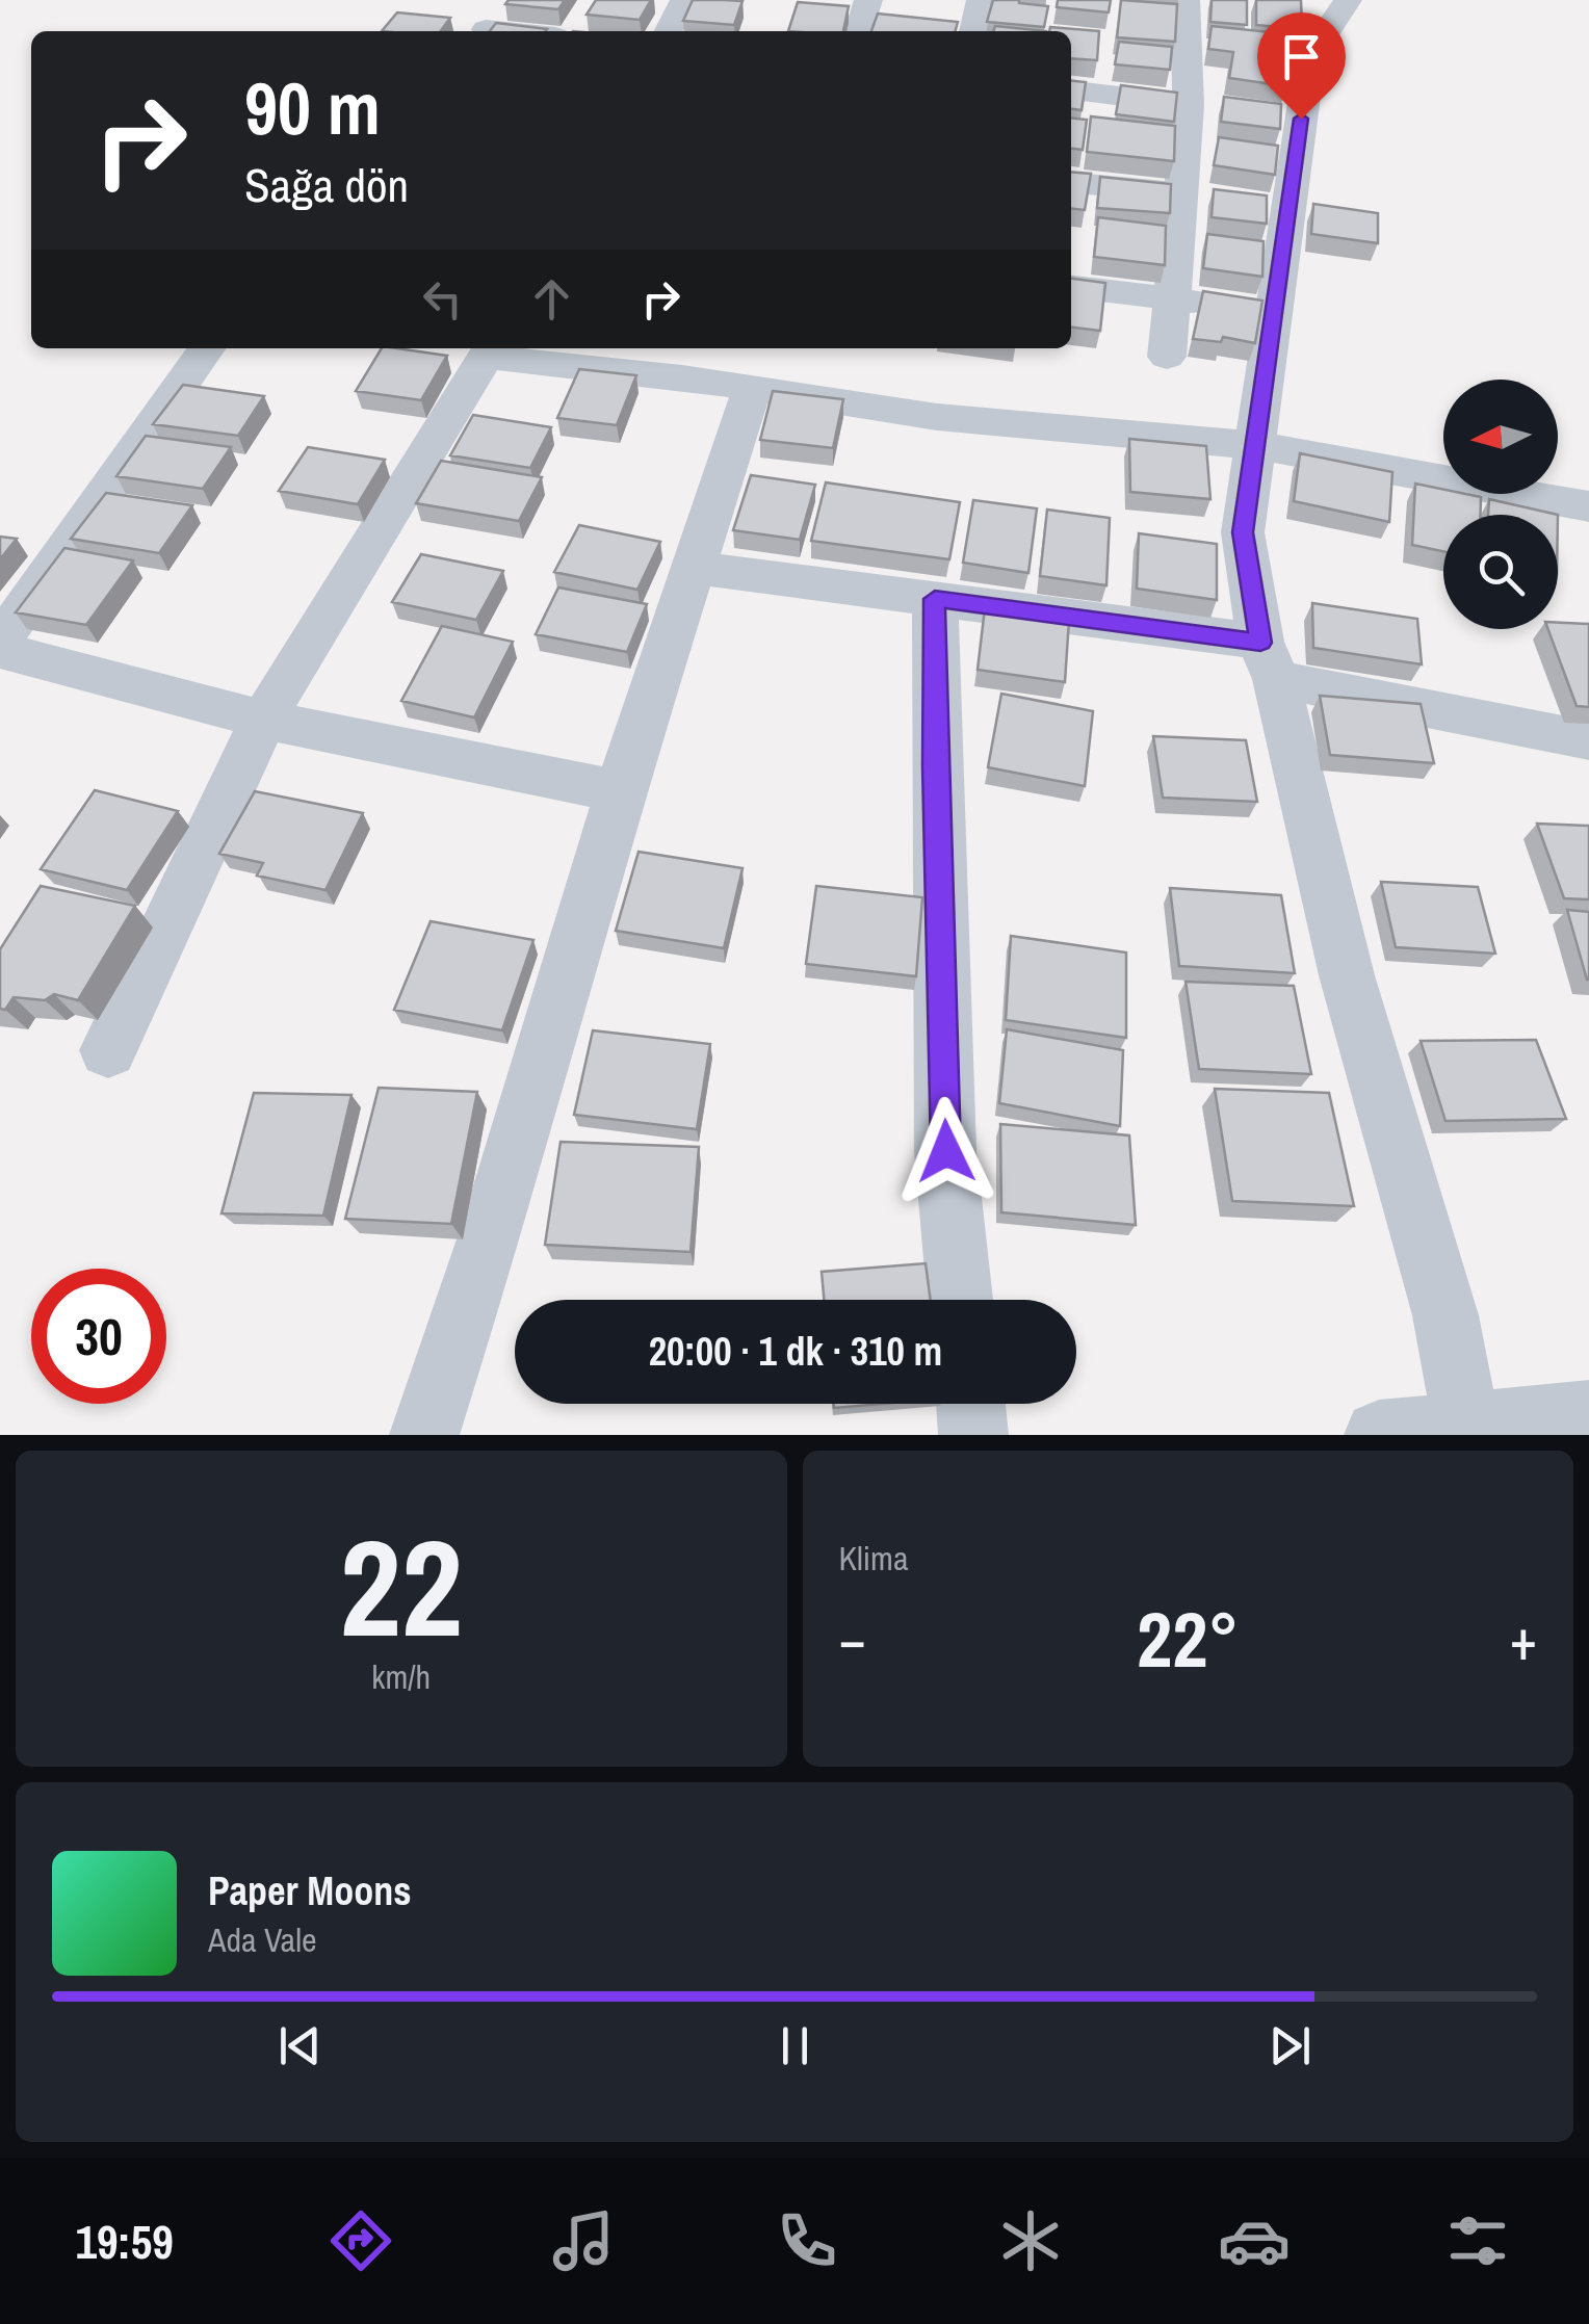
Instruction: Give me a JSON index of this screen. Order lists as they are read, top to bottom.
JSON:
{
  "north": "left",
  "page": {
    "turn": ["90 m", "Sağa dön"],
    "limit": "30",
    "trip": "20:00 · 1 dk · 310 m",
    "tile": [
      ["22", "km/h"],
      "Klima"
    ],
    "heat": ["−", "22°", "+"],
    "song": ["Paper Moons", "Ada Vale"],
    "tabs": "19:59"
  }
}
